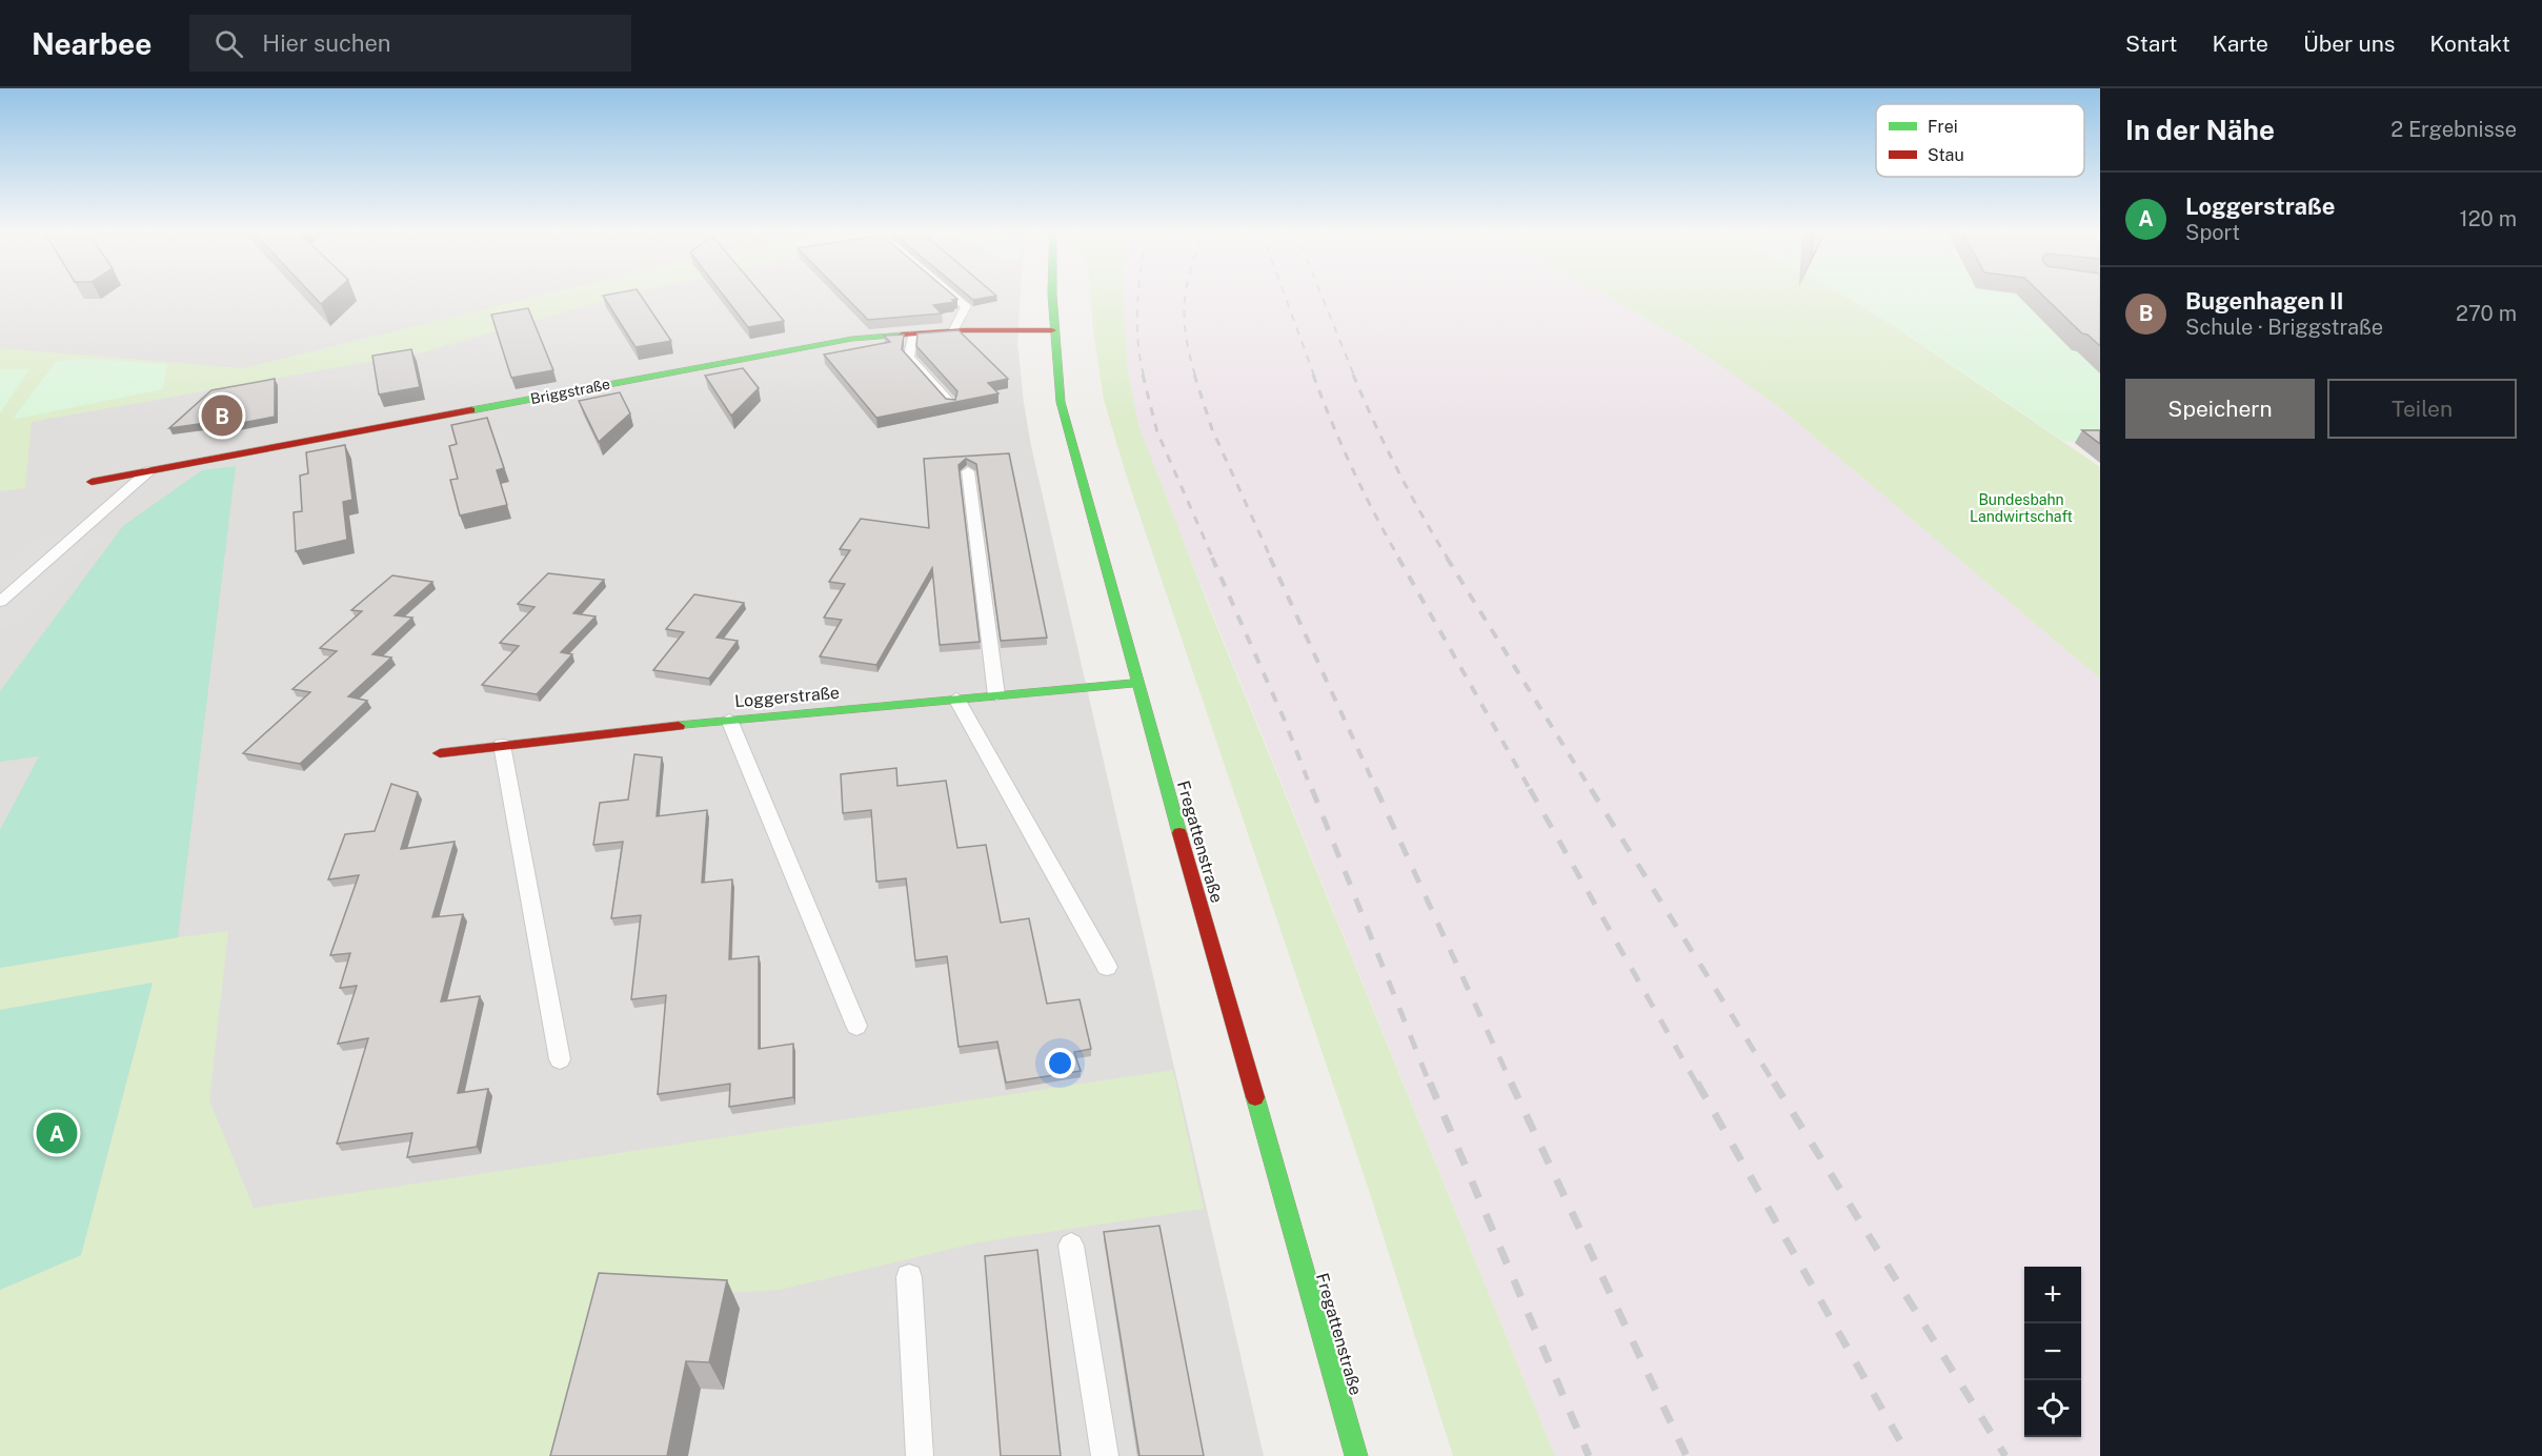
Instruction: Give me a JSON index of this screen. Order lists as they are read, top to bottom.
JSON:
{
  "streets": {
    "street": ["Briggstraße", "Loggerstraße", "Fregattenstraße"]
  },
  "crossings": [
    ["Briggstraße", "Fregattenstraße"],
    ["Loggerstraße", "Fregattenstraße"]
  ],
  "parks": ["Bundesbahn Landwirtschaft"],
  "legend": ["Frei", "Stau"],
  "page": {
    "header": "Nearbee",
    "search": "Hier suchen",
    "nav": [
      "Start",
      "Karte",
      "Über uns",
      "Kontakt"
    ],
    "heading": ["In der Nähe", "2 Ergebnisse"],
    "list": [
      {
        "mark": "A",
        "name": "Loggerstraße",
        "note": "Sport",
        "value": "120 m"
      },
      {
        "mark": "B",
        "name": "Bugenhagen II",
        "note": "Schule · Briggstraße",
        "value": "270 m"
      }
    ],
    "buttons": ["Speichern", "Teilen"],
    "pins": ["B", "A"],
    "map_buttons": ["+", "−"]
  }
}
